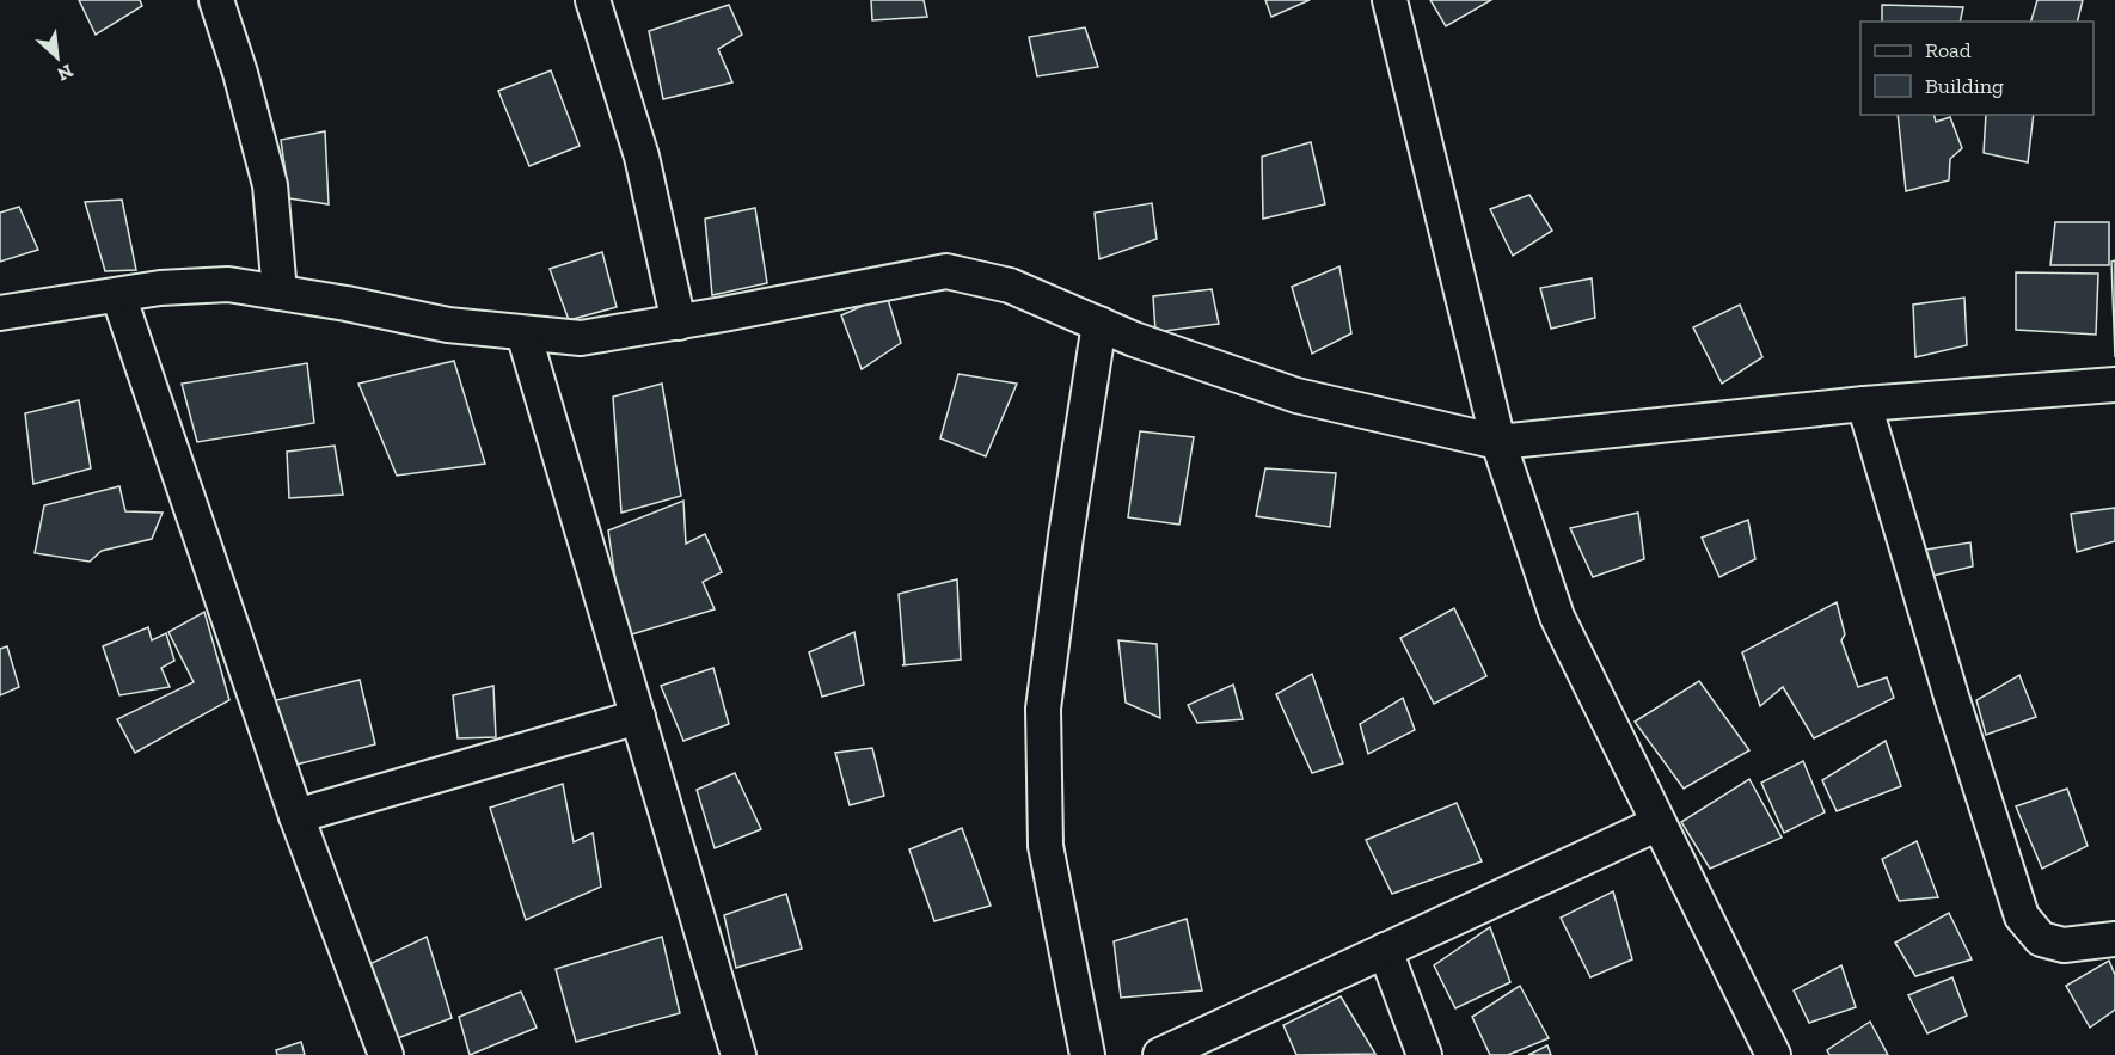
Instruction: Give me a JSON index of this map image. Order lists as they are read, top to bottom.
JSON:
{
  "legend": ["Road", "Building"],
  "north": "bottom right"
}
